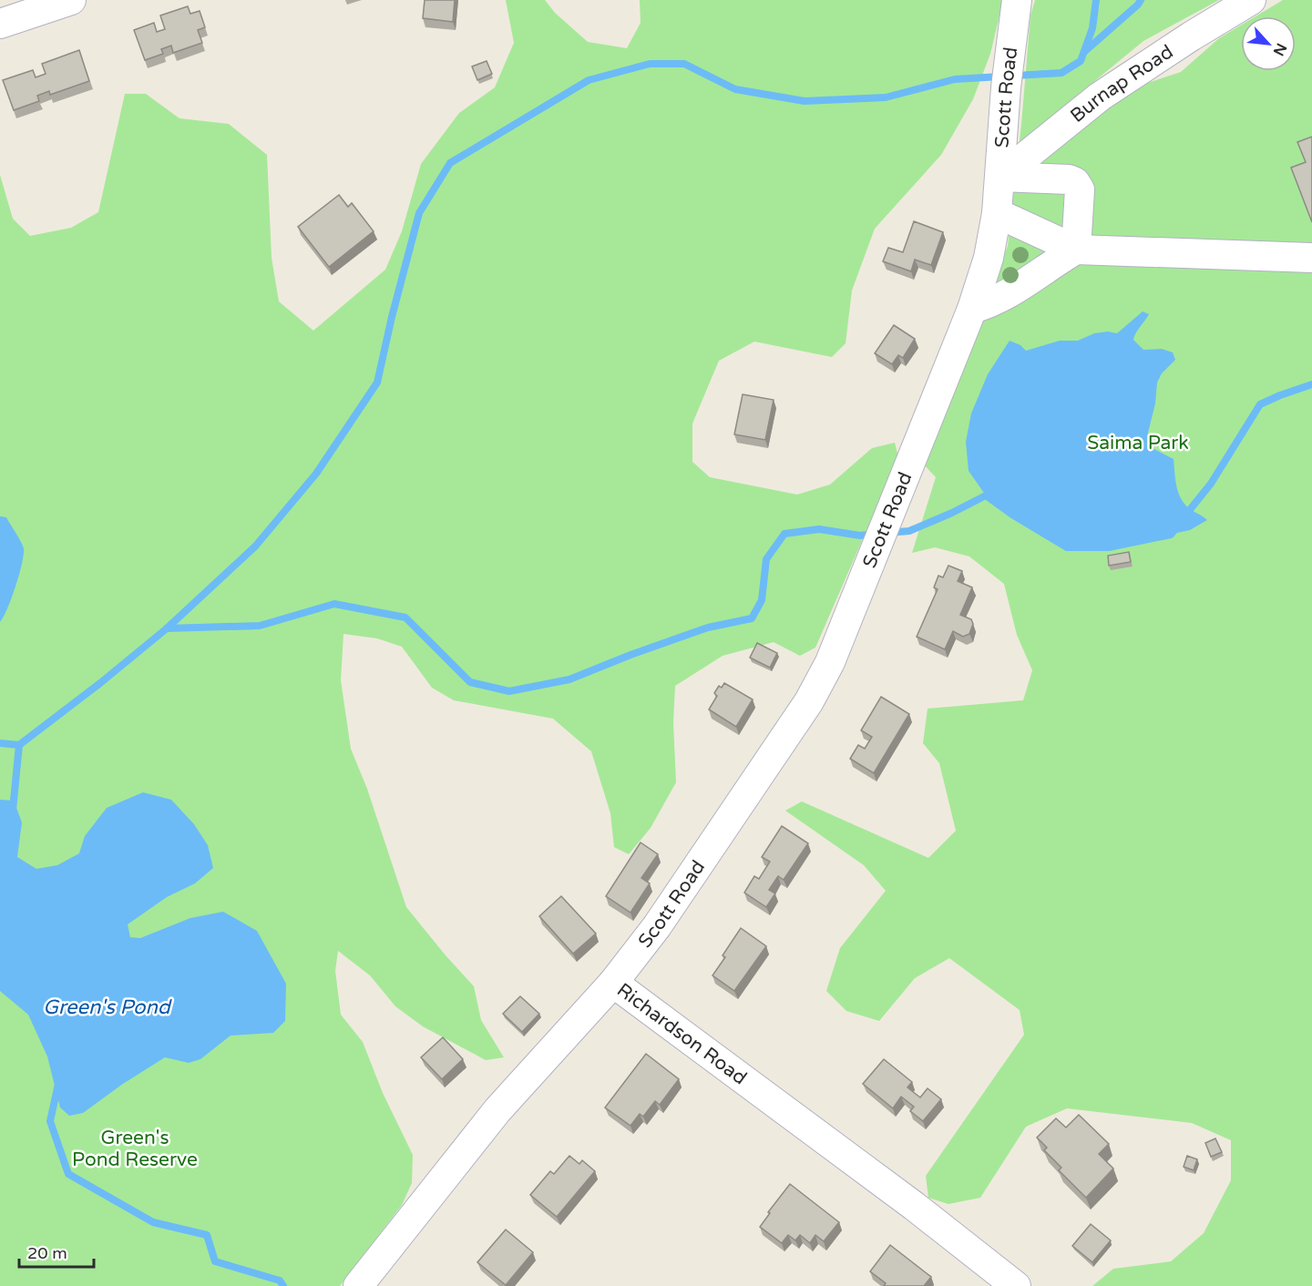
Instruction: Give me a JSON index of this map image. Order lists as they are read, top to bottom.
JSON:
{
  "streets": {
    "street": ["Burnap Road", "Scott Road", "Richardson Road"]
  },
  "crossings": [
    ["Burnap Road", "Scott Road"],
    ["Scott Road", "Richardson Road"]
  ],
  "water": ["Green's Pond"],
  "parks": ["Saima Park", "Green's Pond Reserve"],
  "scale_bar": "20 m",
  "north": "bottom right"
}
